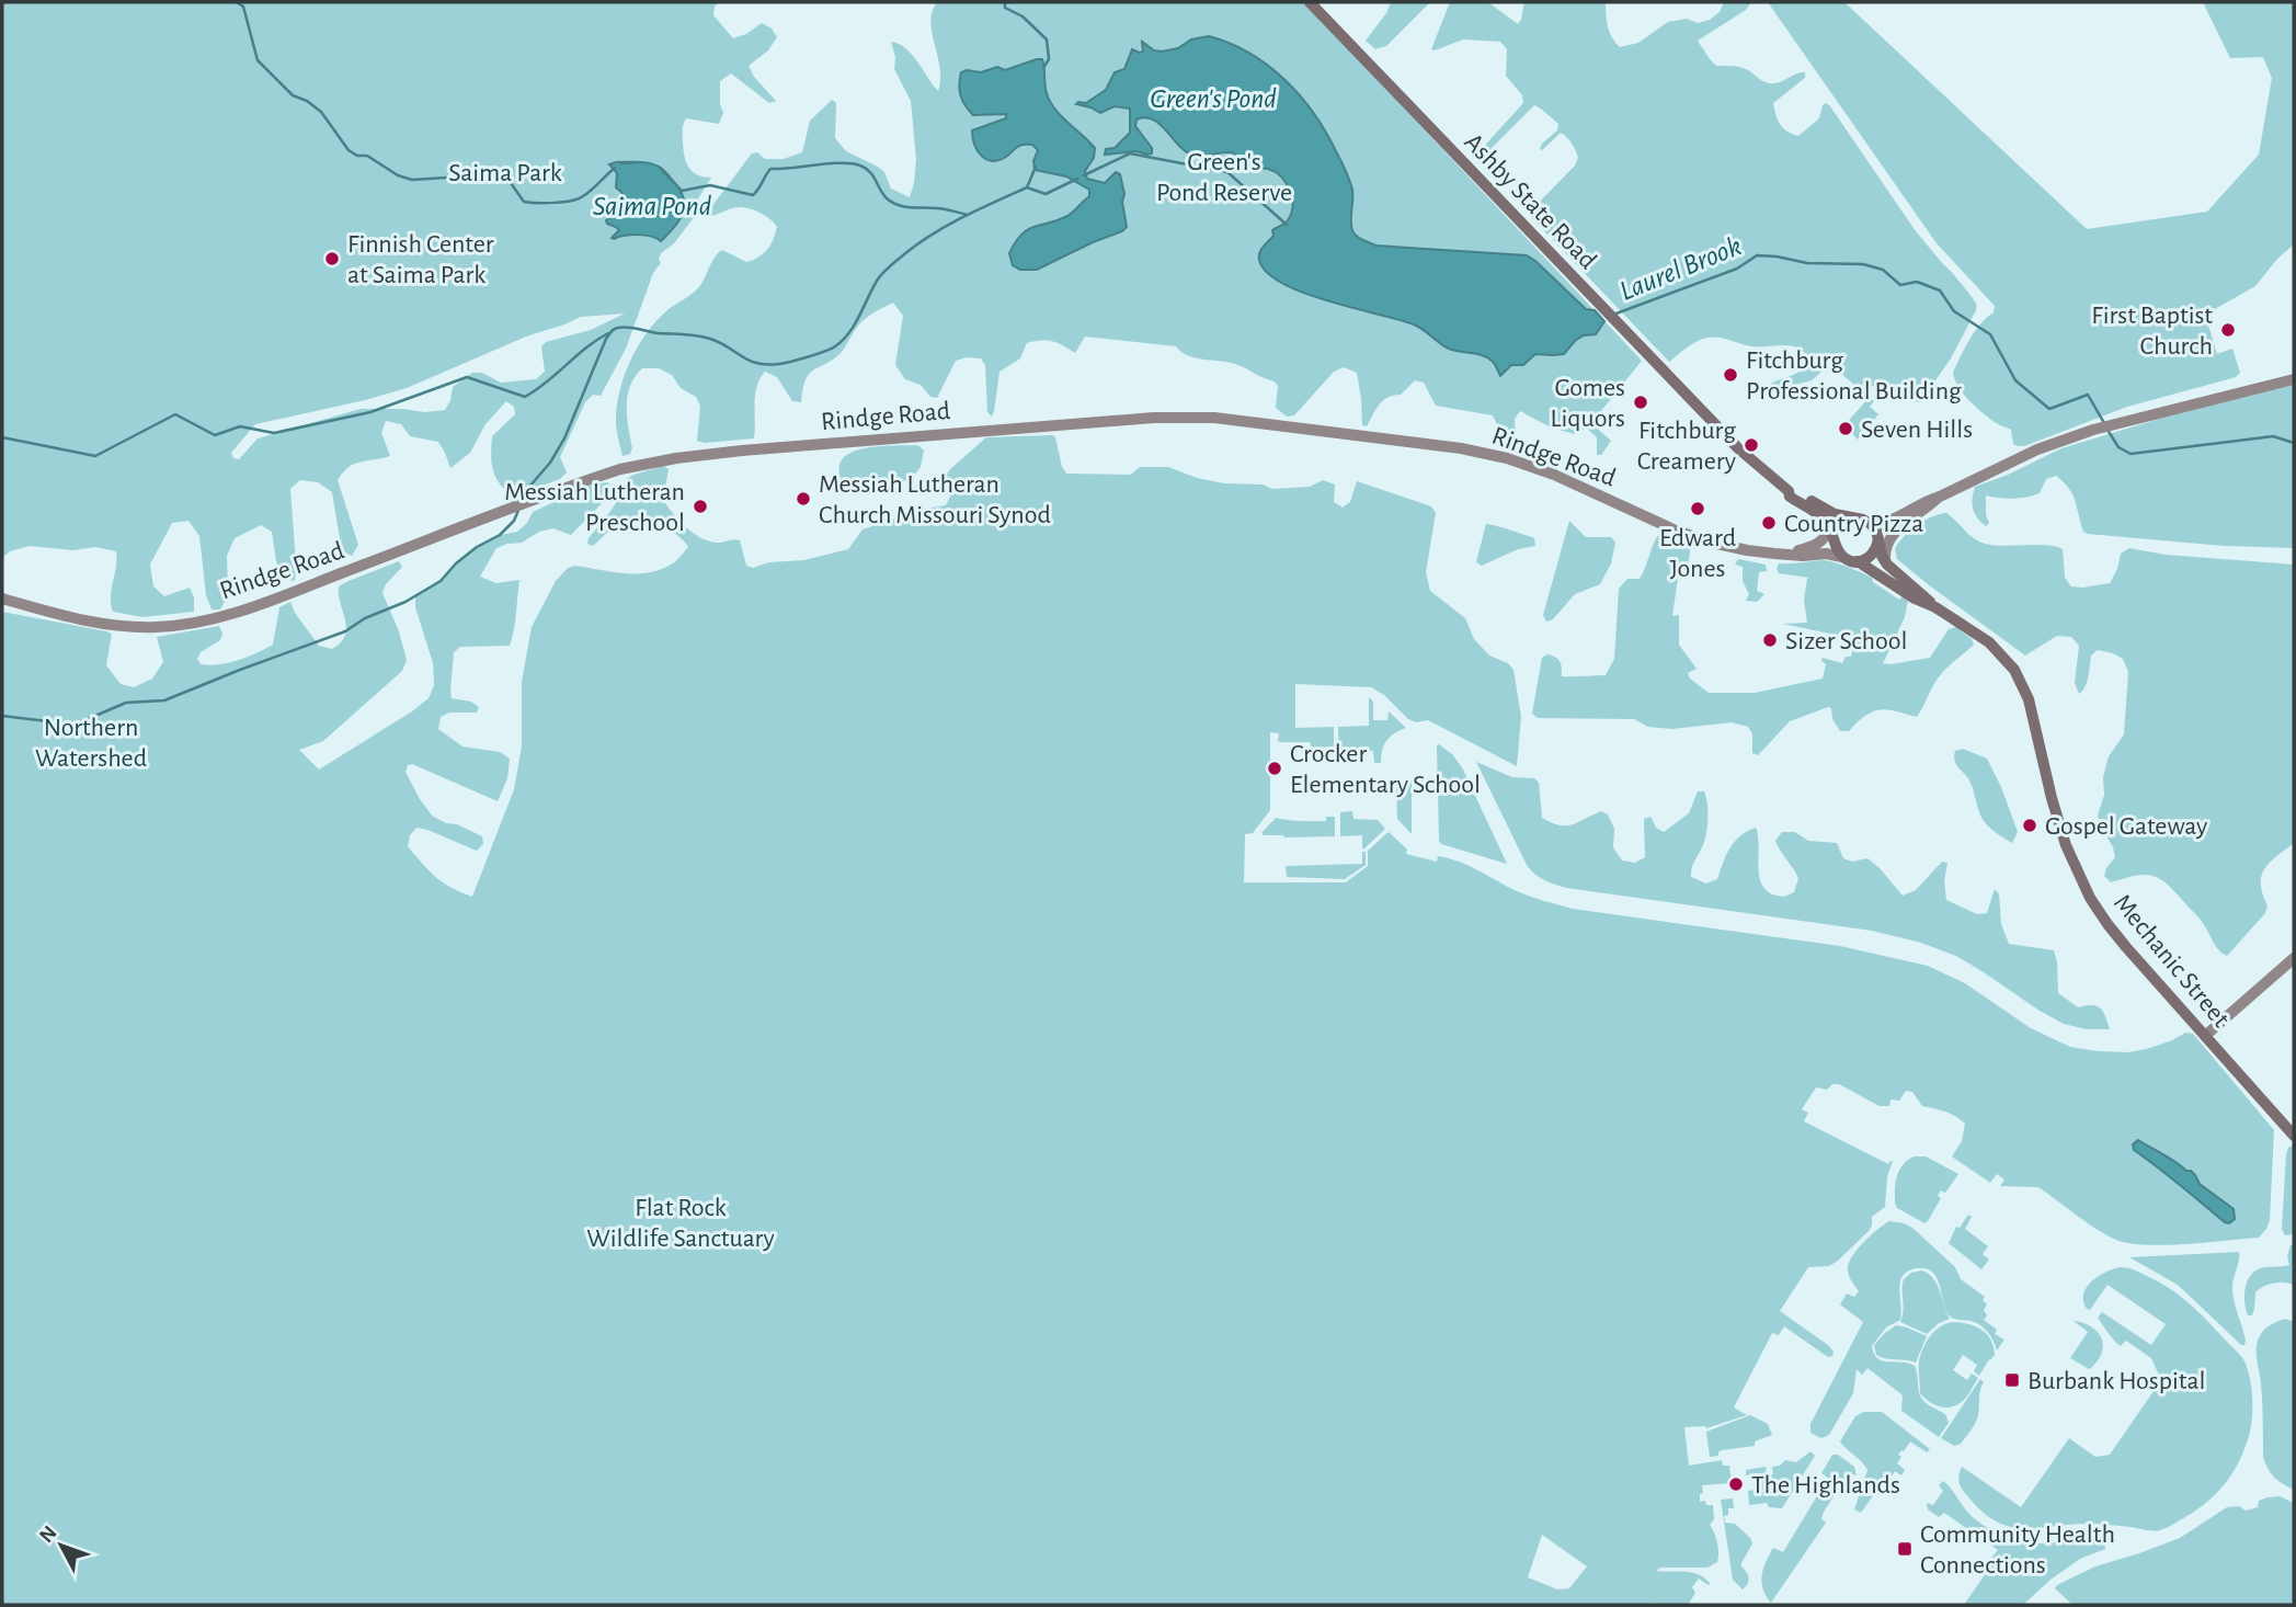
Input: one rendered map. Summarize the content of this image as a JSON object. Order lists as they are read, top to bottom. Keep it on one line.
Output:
{"streets":{"main road":["Ashby State Road","Mechanic Street"],"street":["Rindge Road"]},"crossings":[["Ashby State Road","Rindge Road"],["Ashby State Road","Mechanic Street"],["Rindge Road","Mechanic Street"]],"water":["Green's Pond","Saima Pond","Laurel Brook"],"parks":["Green's Pond Reserve","Saima Park","Northern Watershed","Flat Rock Wildlife Sanctuary"],"places":{"other":["Finnish Center at Saima Park","First Baptist Church","Fitchburg Professional Building","Gomes Liquors","Seven Hills","Fitchburg Creamery","Messiah Lutheran Church Missouri Synod","Messiah Lutheran Preschool","Edward Jones","Country Pizza","Sizer School","Crocker Elementary School","Gospel Gateway","The Highlands"],"transit":["Burbank Hospital","Community Health Connections"]},"north":"top left"}
